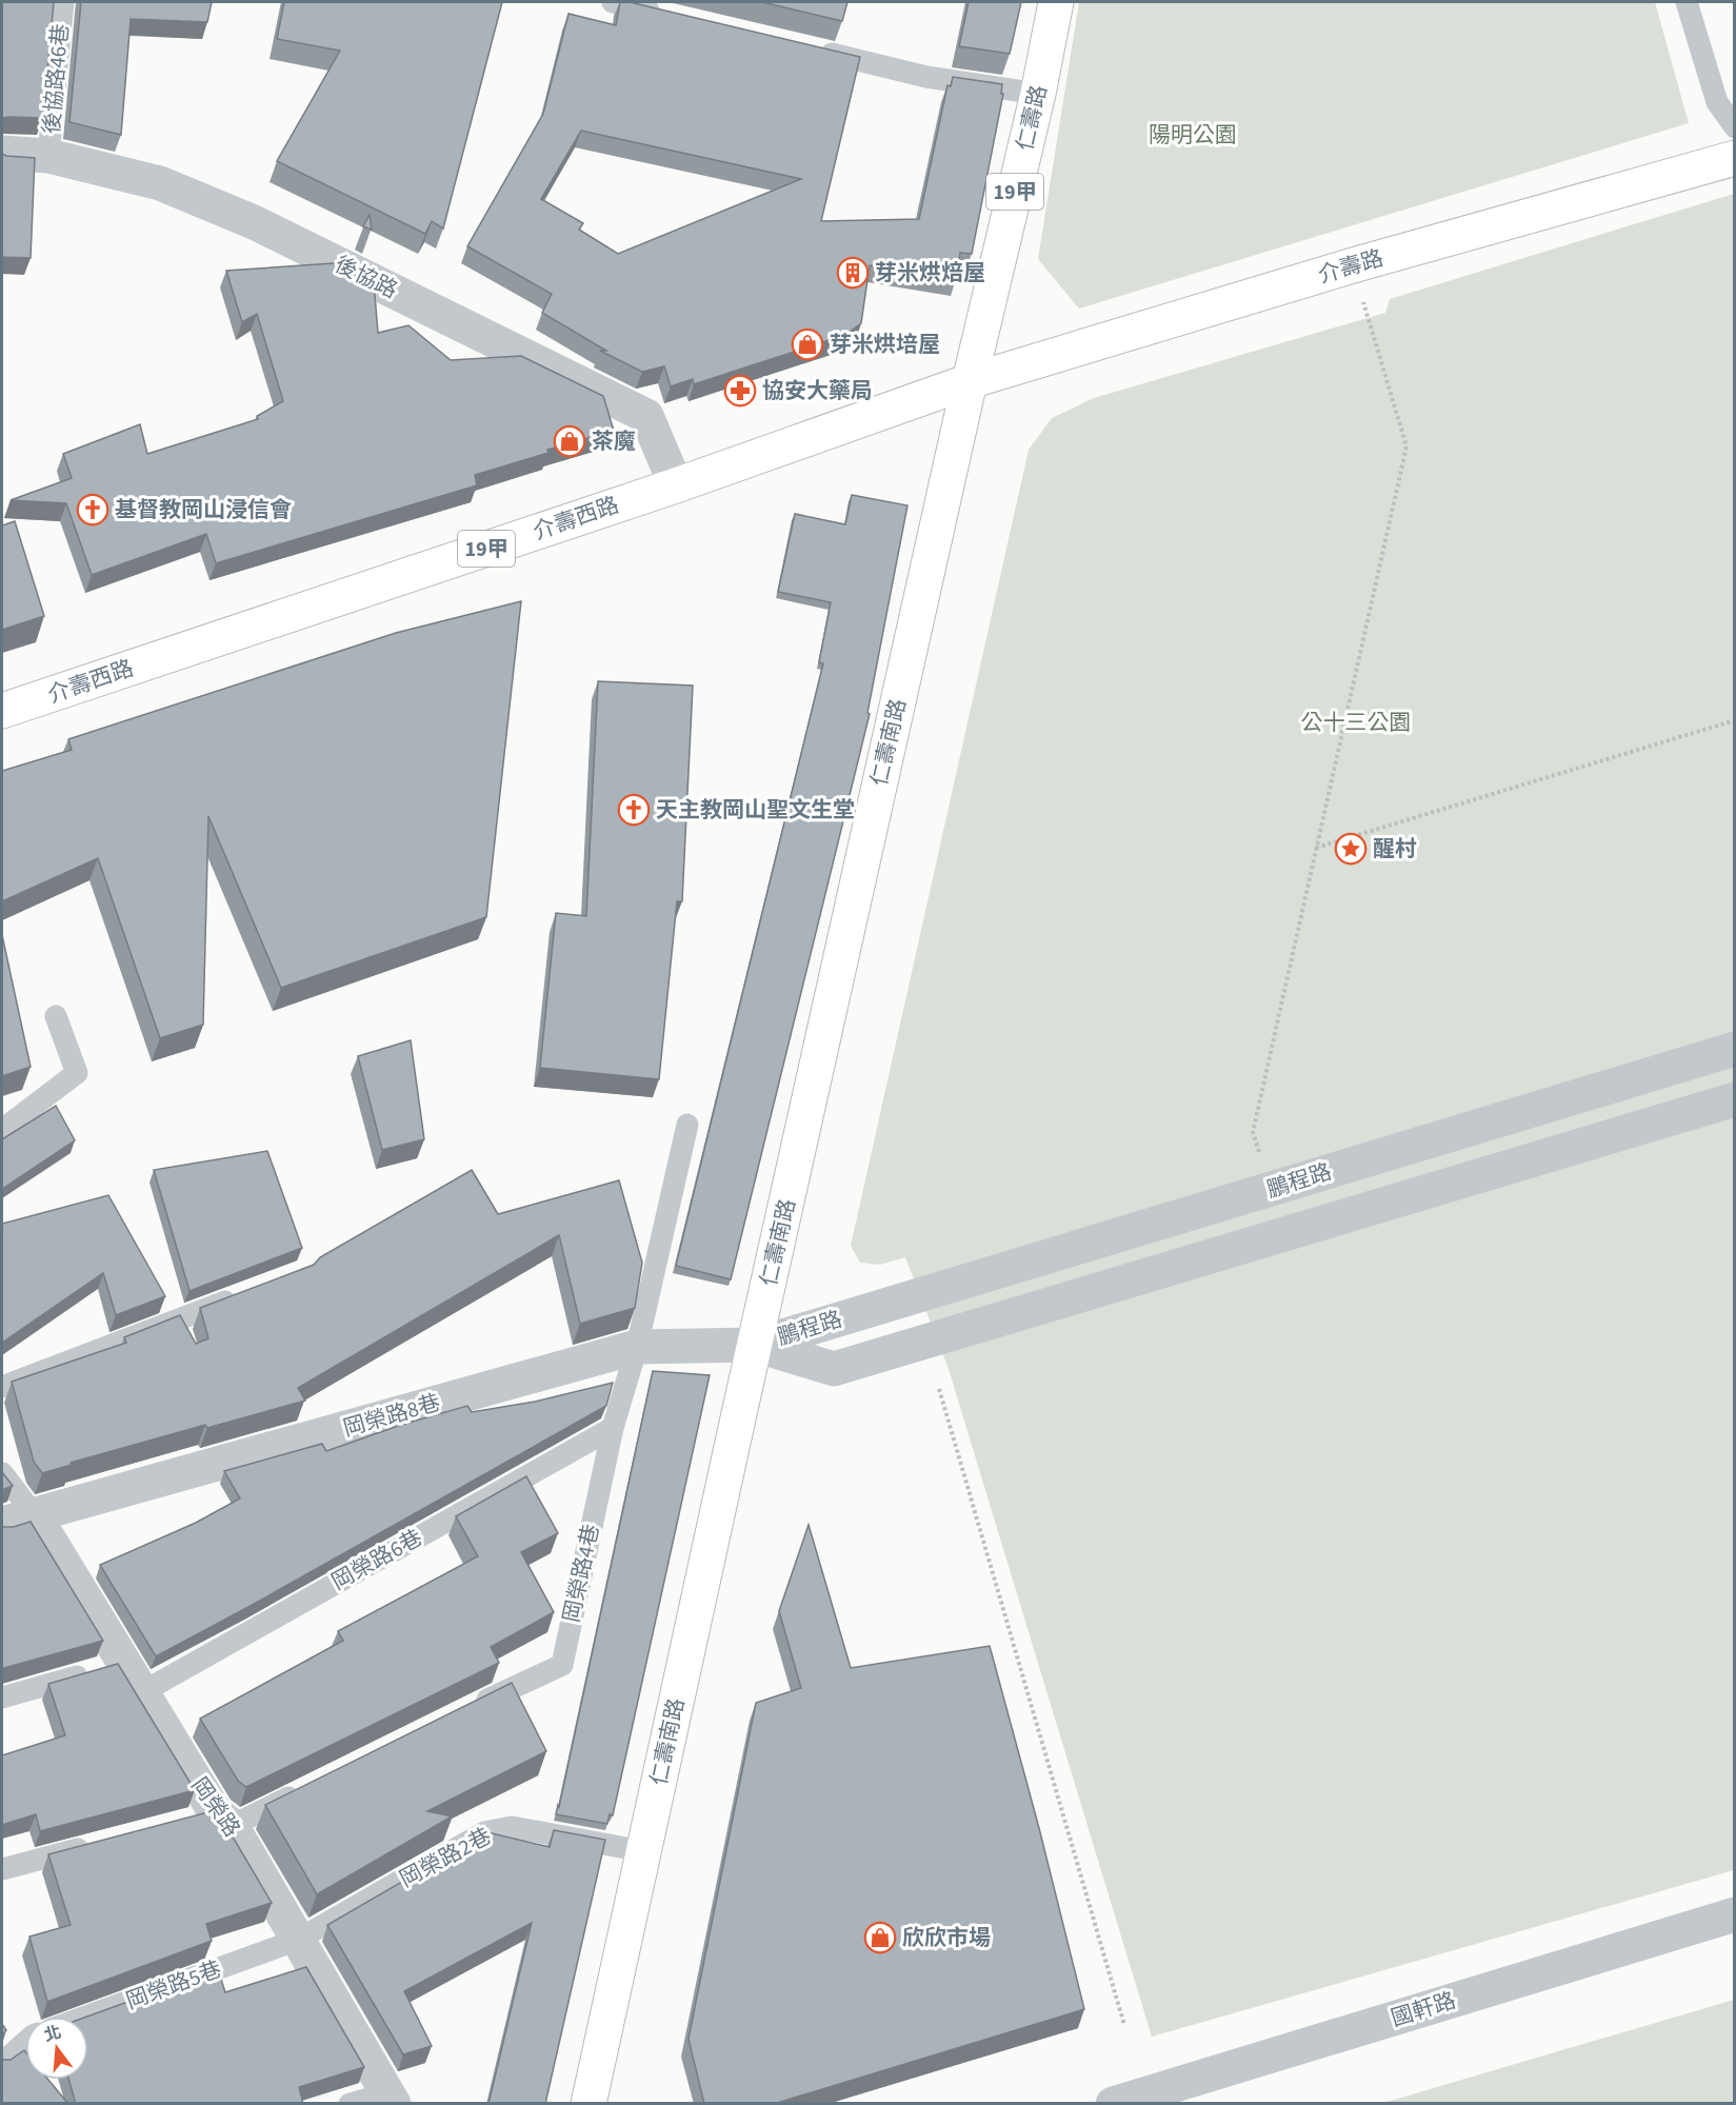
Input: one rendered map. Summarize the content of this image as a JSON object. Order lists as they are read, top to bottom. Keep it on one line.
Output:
{"streets":{"main road":["仁壽路","19甲","介壽路","介壽西路","仁壽南路"],"street":["後協路","鵬程路","岡榮路8巷","岡榮路","國軒路"],"lane":["後協路46巷","岡榮路6巷","岡榮路4巷","岡榮路2巷","岡榮路5巷"]},"crossings":[["後協路46巷","後協路"],["仁壽路","介壽路"],["仁壽路","介壽西路"],["仁壽路","仁壽南路"],["介壽路","介壽西路"],["介壽路","仁壽南路"],["後協路","介壽西路"],["介壽西路","仁壽南路"],["仁壽南路","鵬程路"],["仁壽南路","岡榮路8巷"],["仁壽南路","岡榮路2巷"],["鵬程路","岡榮路8巷"],["岡榮路8巷","岡榮路4巷"],["岡榮路8巷","岡榮路"],["岡榮路6巷","岡榮路4巷"],["岡榮路6巷","岡榮路"],["岡榮路","岡榮路2巷"],["岡榮路","岡榮路5巷"],["岡榮路2巷","岡榮路5巷"]],"parks":["陽明公園","公十三公園"],"places":{"building":["芽米烘焙屋"],"shop":["芽米烘培屋","茶魔","欣欣市場"],"pharmacy":["協安大藥局"],"church":["基督教岡山浸信會","天主教岡山聖文生堂"],"place":["醒村"]},"north":"top"}
